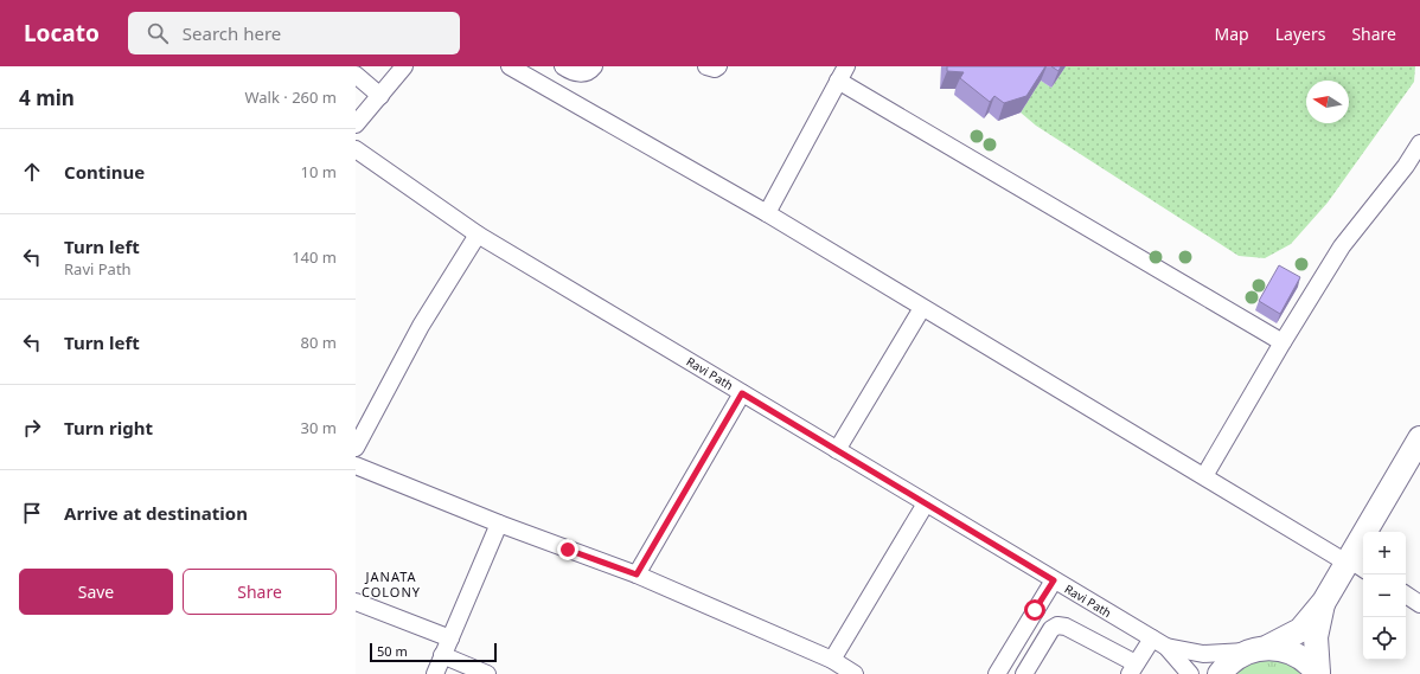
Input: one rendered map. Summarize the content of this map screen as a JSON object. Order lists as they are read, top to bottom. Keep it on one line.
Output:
{"streets":{"street":["Ravi Path"]},"districts":["JANATA COLONY"],"scale_bar":"50 m","north":"left","page":{"header":"Locato","search":"Search here","nav":["Map","Layers","Share"],"heading":["4 min","Walk · 260 m"],"list":[["Continue","10 m"],["Turn left","Ravi Path","140 m"],["Turn left","80 m"],["Turn right","30 m"],"Arrive at destination"],"map_buttons":["+","−"],"buttons":["Save","Share"],"scale":"50 m"}}
